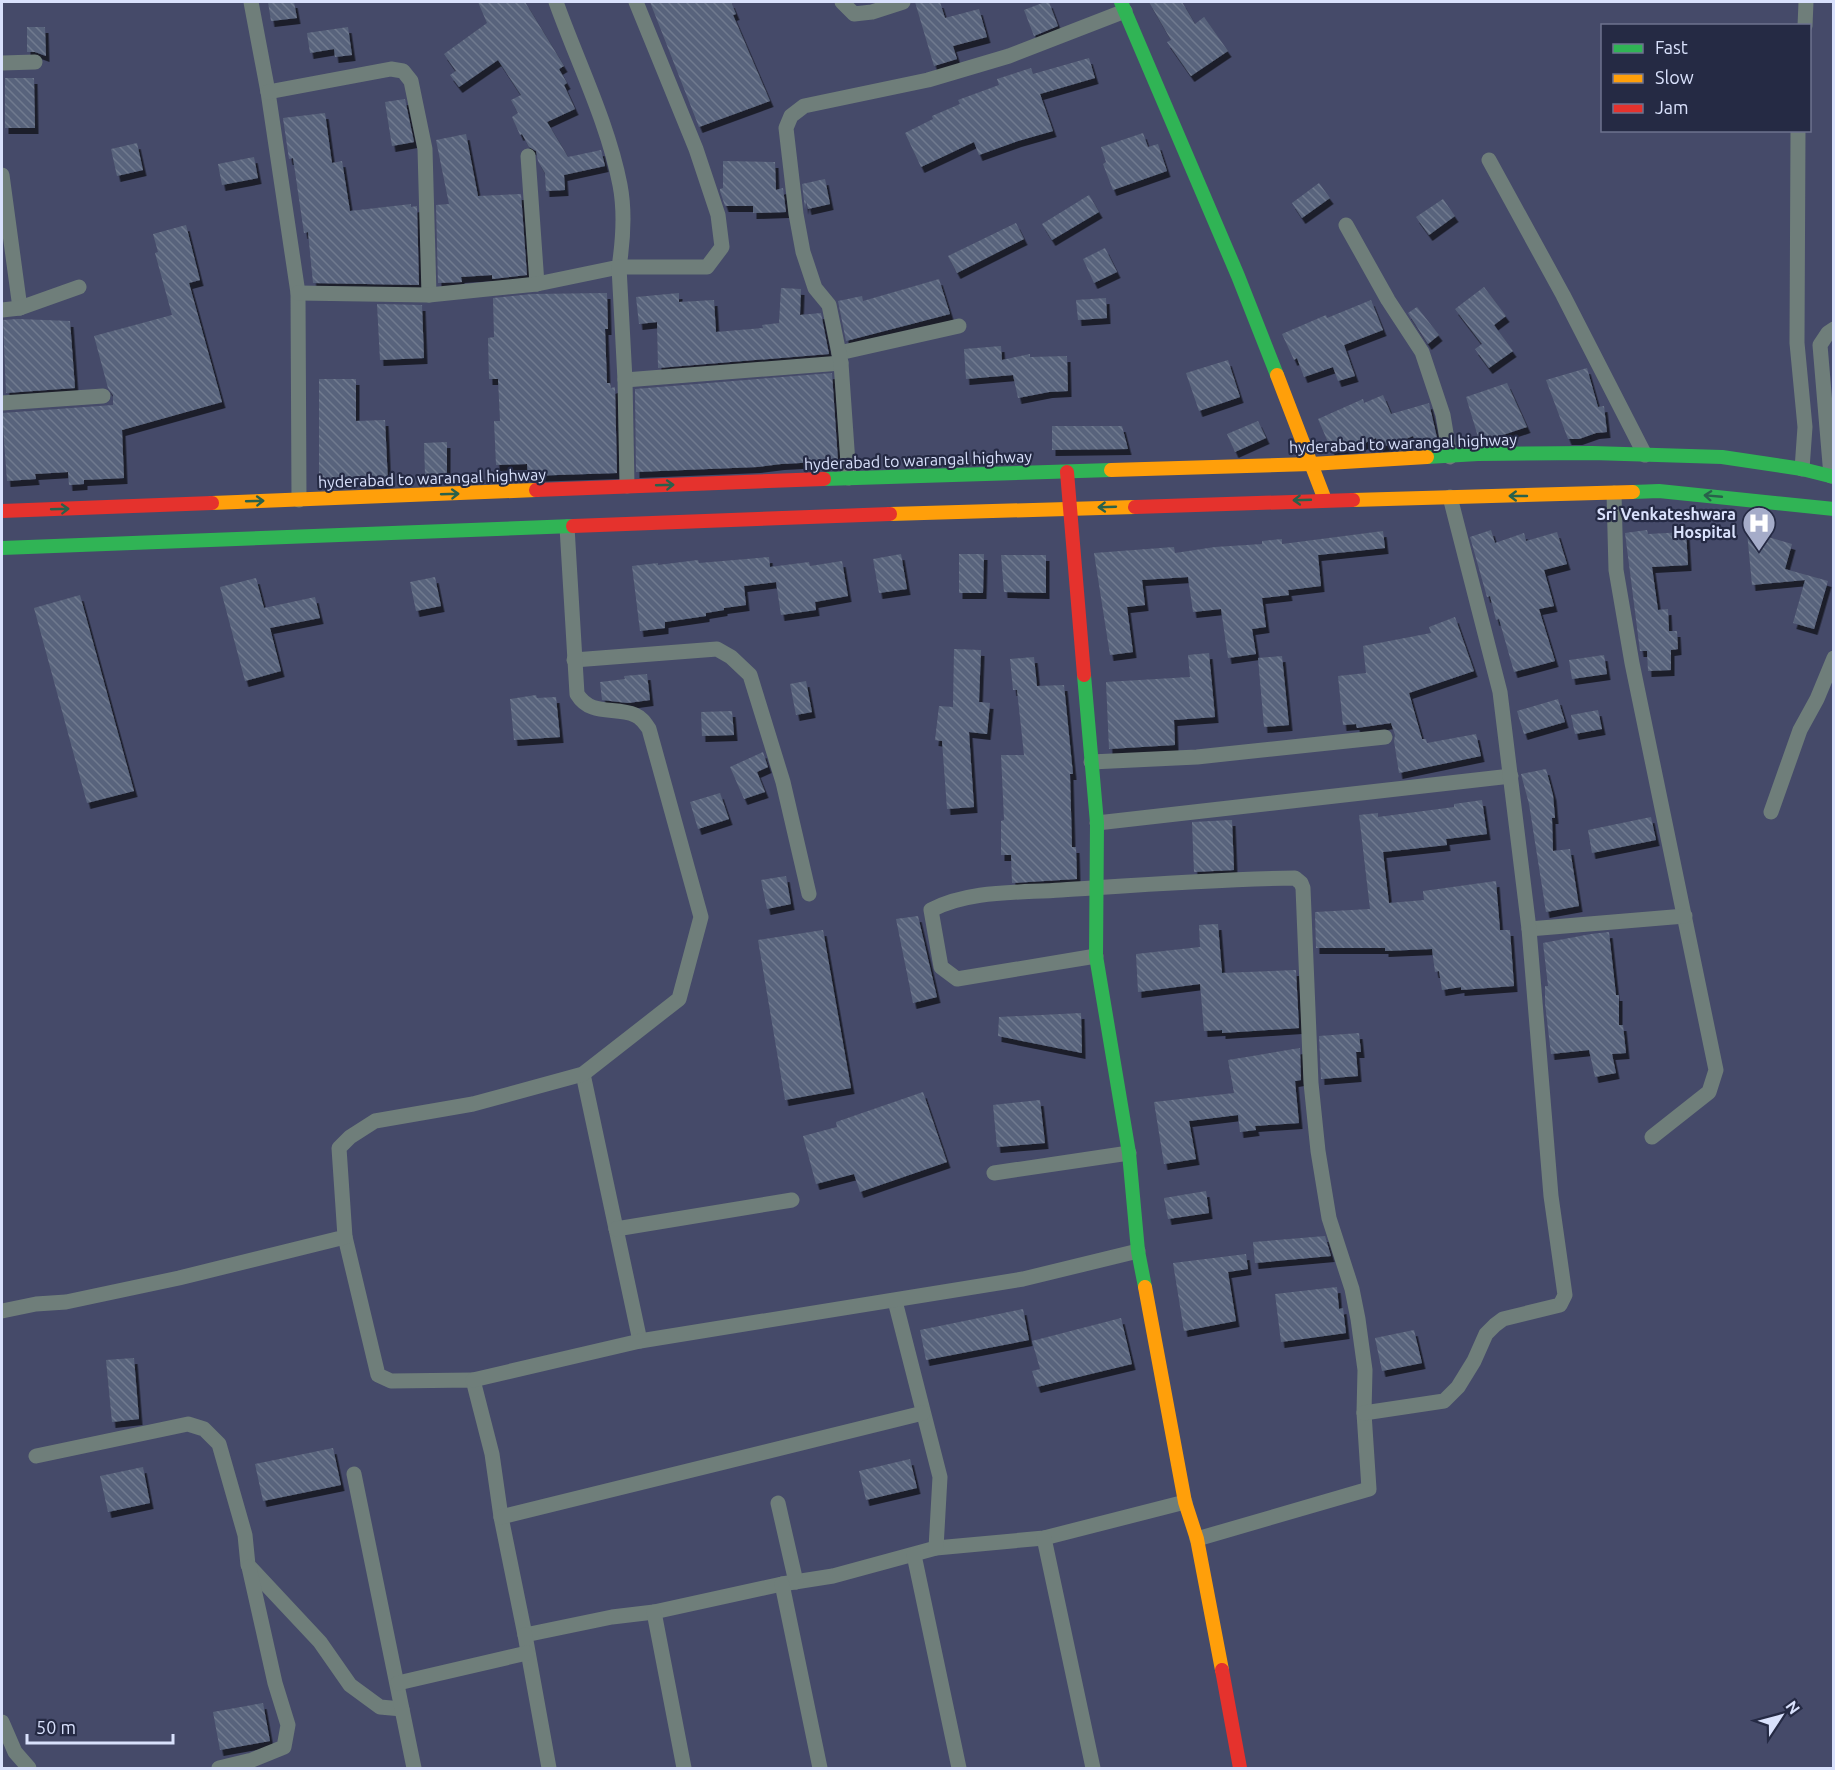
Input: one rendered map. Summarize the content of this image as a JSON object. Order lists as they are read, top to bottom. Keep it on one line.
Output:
{"streets":{"main road":["hyderabad to warangal highway"]},"places":{"hospital":["Sri Venkateshwara Hospital"]},"legend":["Fast","Slow","Jam"],"scale_bar":"50 m","north":"top right"}
